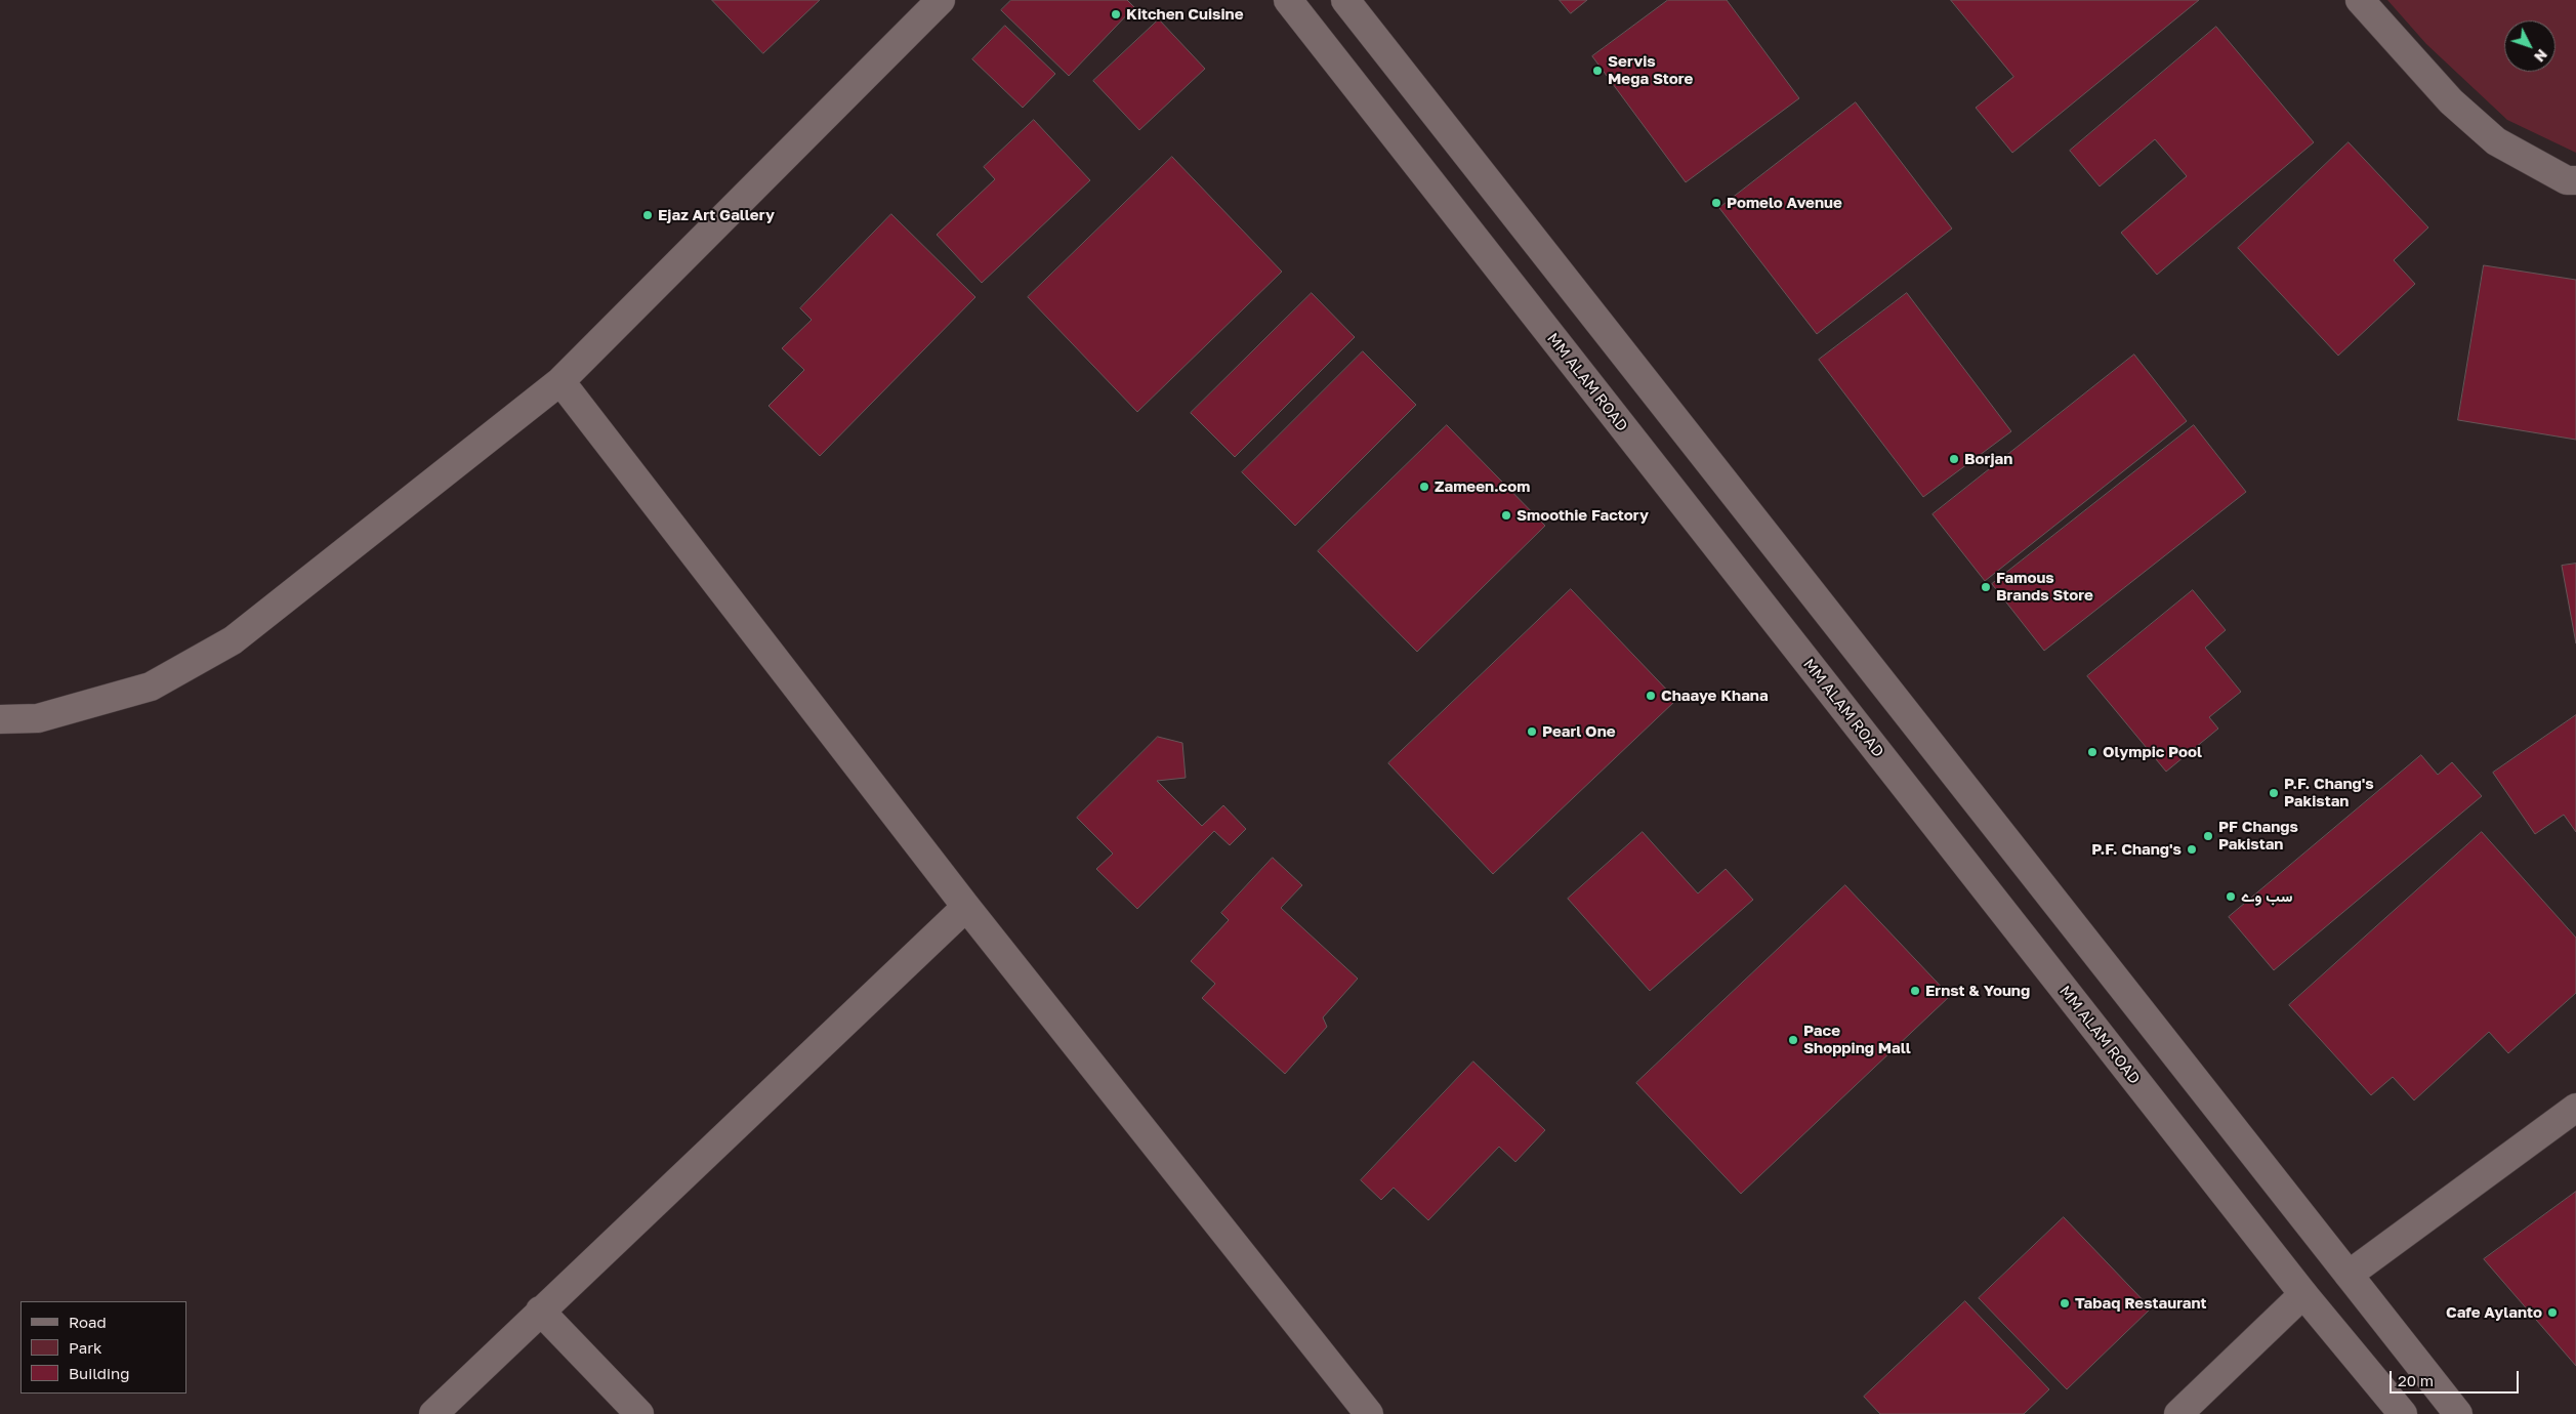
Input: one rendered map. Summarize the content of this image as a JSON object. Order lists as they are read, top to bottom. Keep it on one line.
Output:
{"streets":{"street":["MM ALAM ROAD"]},"places":["Kitchen Cuisine","Servis Mega Store","Pomelo Avenue","Ejaz Art Gallery","Borjan","Zameen.com","Smoothie Factory","Famous Brands Store","Chaaye Khana","Pearl One","Olympic Pool","P.F. Chang's Pakistan","PF Changs Pakistan","P.F. Chang's","سب وے","Ernst & Young","Pace Shopping Mall","Tabaq Restaurant","Cafe Aylanto"],"legend":["Road","Park","Building"],"scale_bar":"20 m","north":"bottom right"}
